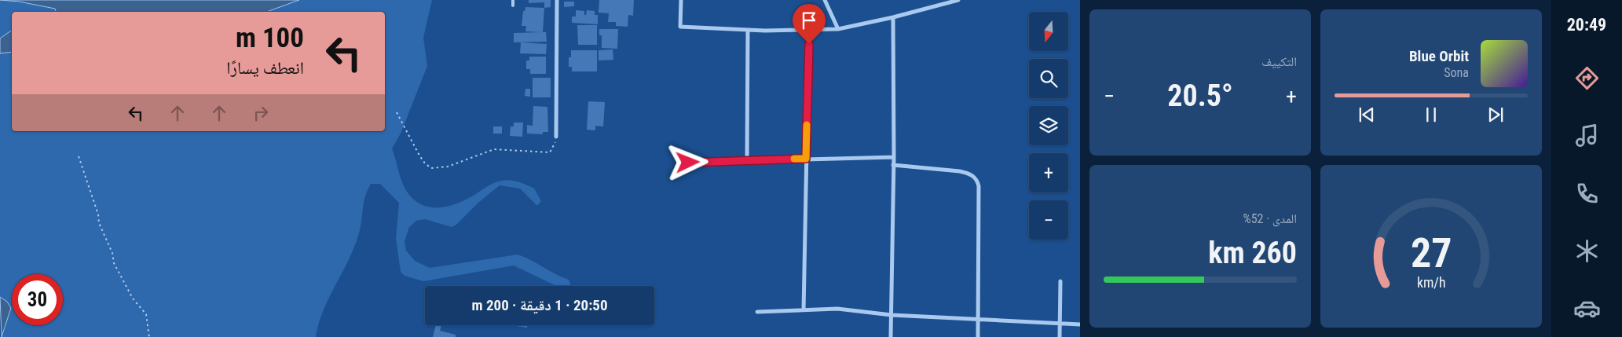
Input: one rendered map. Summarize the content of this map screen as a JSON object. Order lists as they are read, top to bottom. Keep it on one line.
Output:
{"north":"bottom","page":{"tabs":"20:49","tile":["التكييف",["المدى · 52%","260 km"]],"map_buttons":["+","−"],"turn":["100 m","انعطف يسارًا"],"song":["Blue Orbit","Sona"],"heat":["−","20.5°","+"],"limit":"30","trip":"20:50 · 1 دقيقة · 200 m","gauge":["27","km/h"]}}
